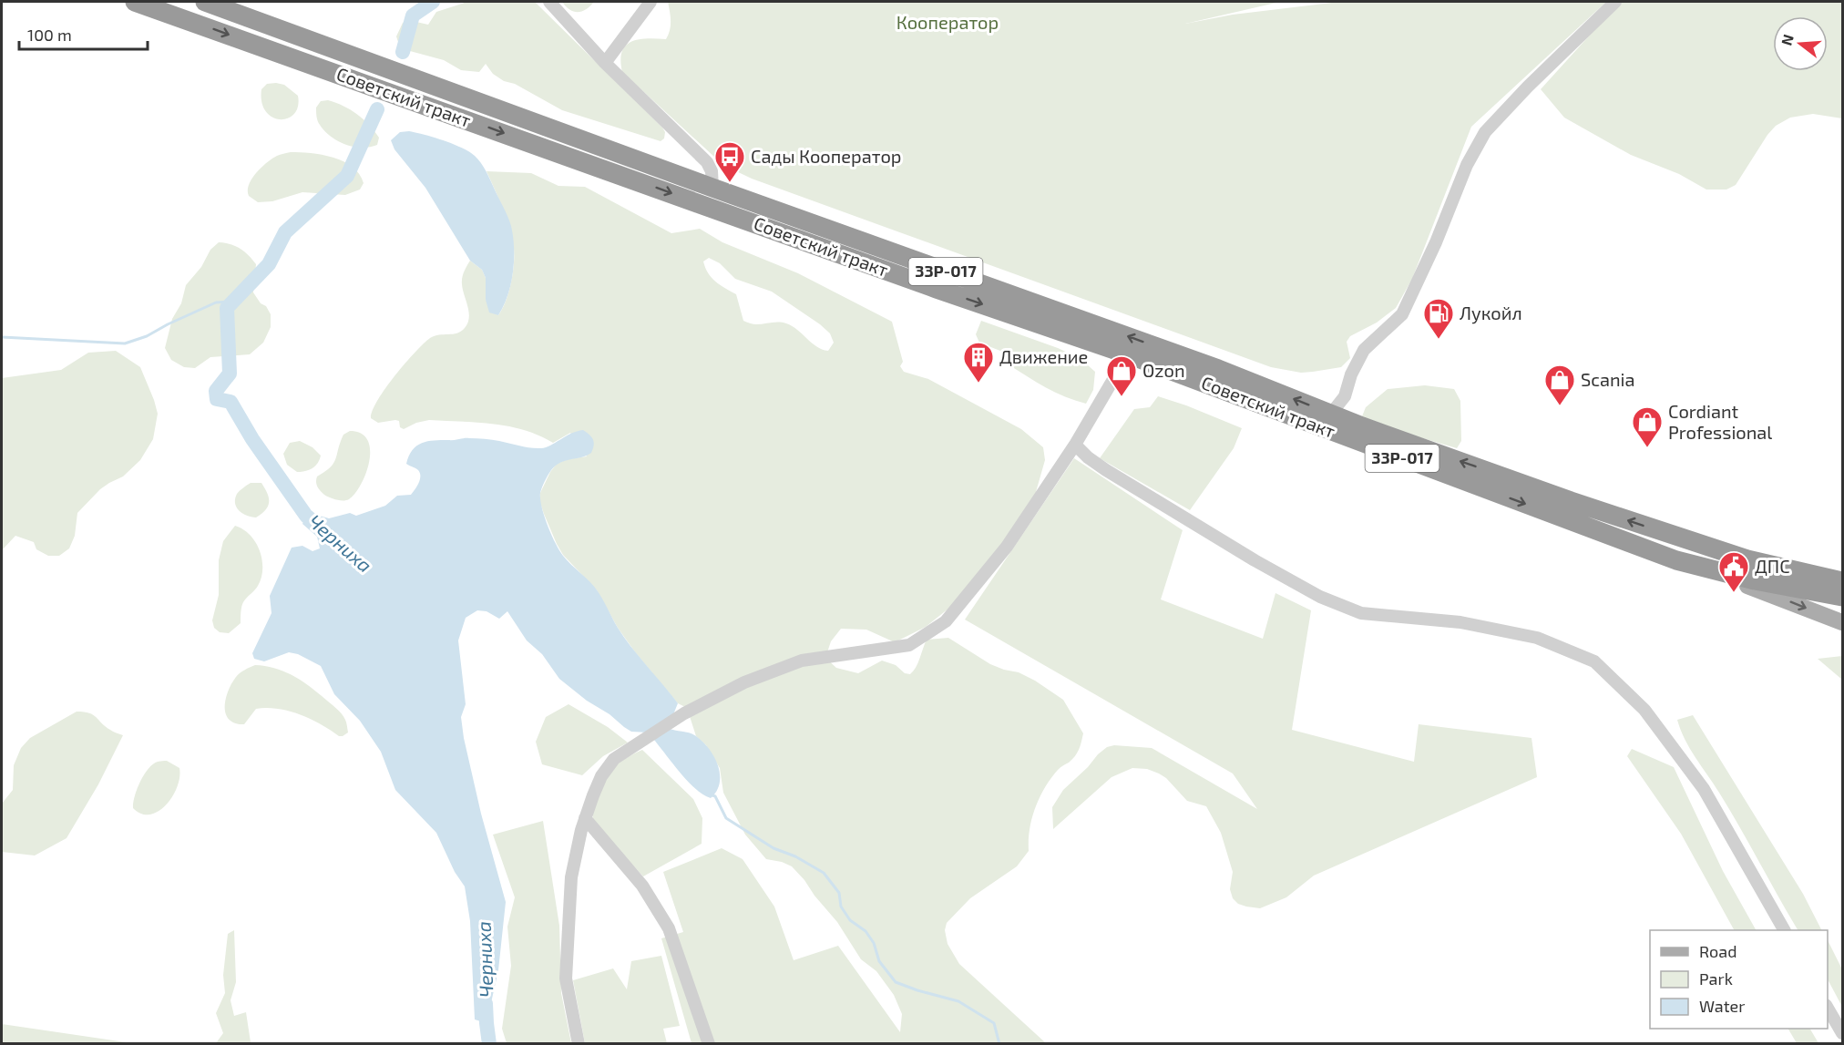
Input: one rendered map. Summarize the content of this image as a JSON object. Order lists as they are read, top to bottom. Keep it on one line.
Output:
{"streets":{"highway":["Советский тракт","33Р-017"]},"crossings":[["Советский тракт","33Р-017"]],"water":["Черниха"],"parks":["Кооператор"],"places":{"bus stop":["Сады Кооператор"],"fuel station":["Лукойл"],"building":["Движение"],"shop":["Ozon","Scania","Cordiant Professional"],"public building":["ДПС"]},"legend":["Road","Park","Water"],"scale_bar":"100 m","north":"left"}
